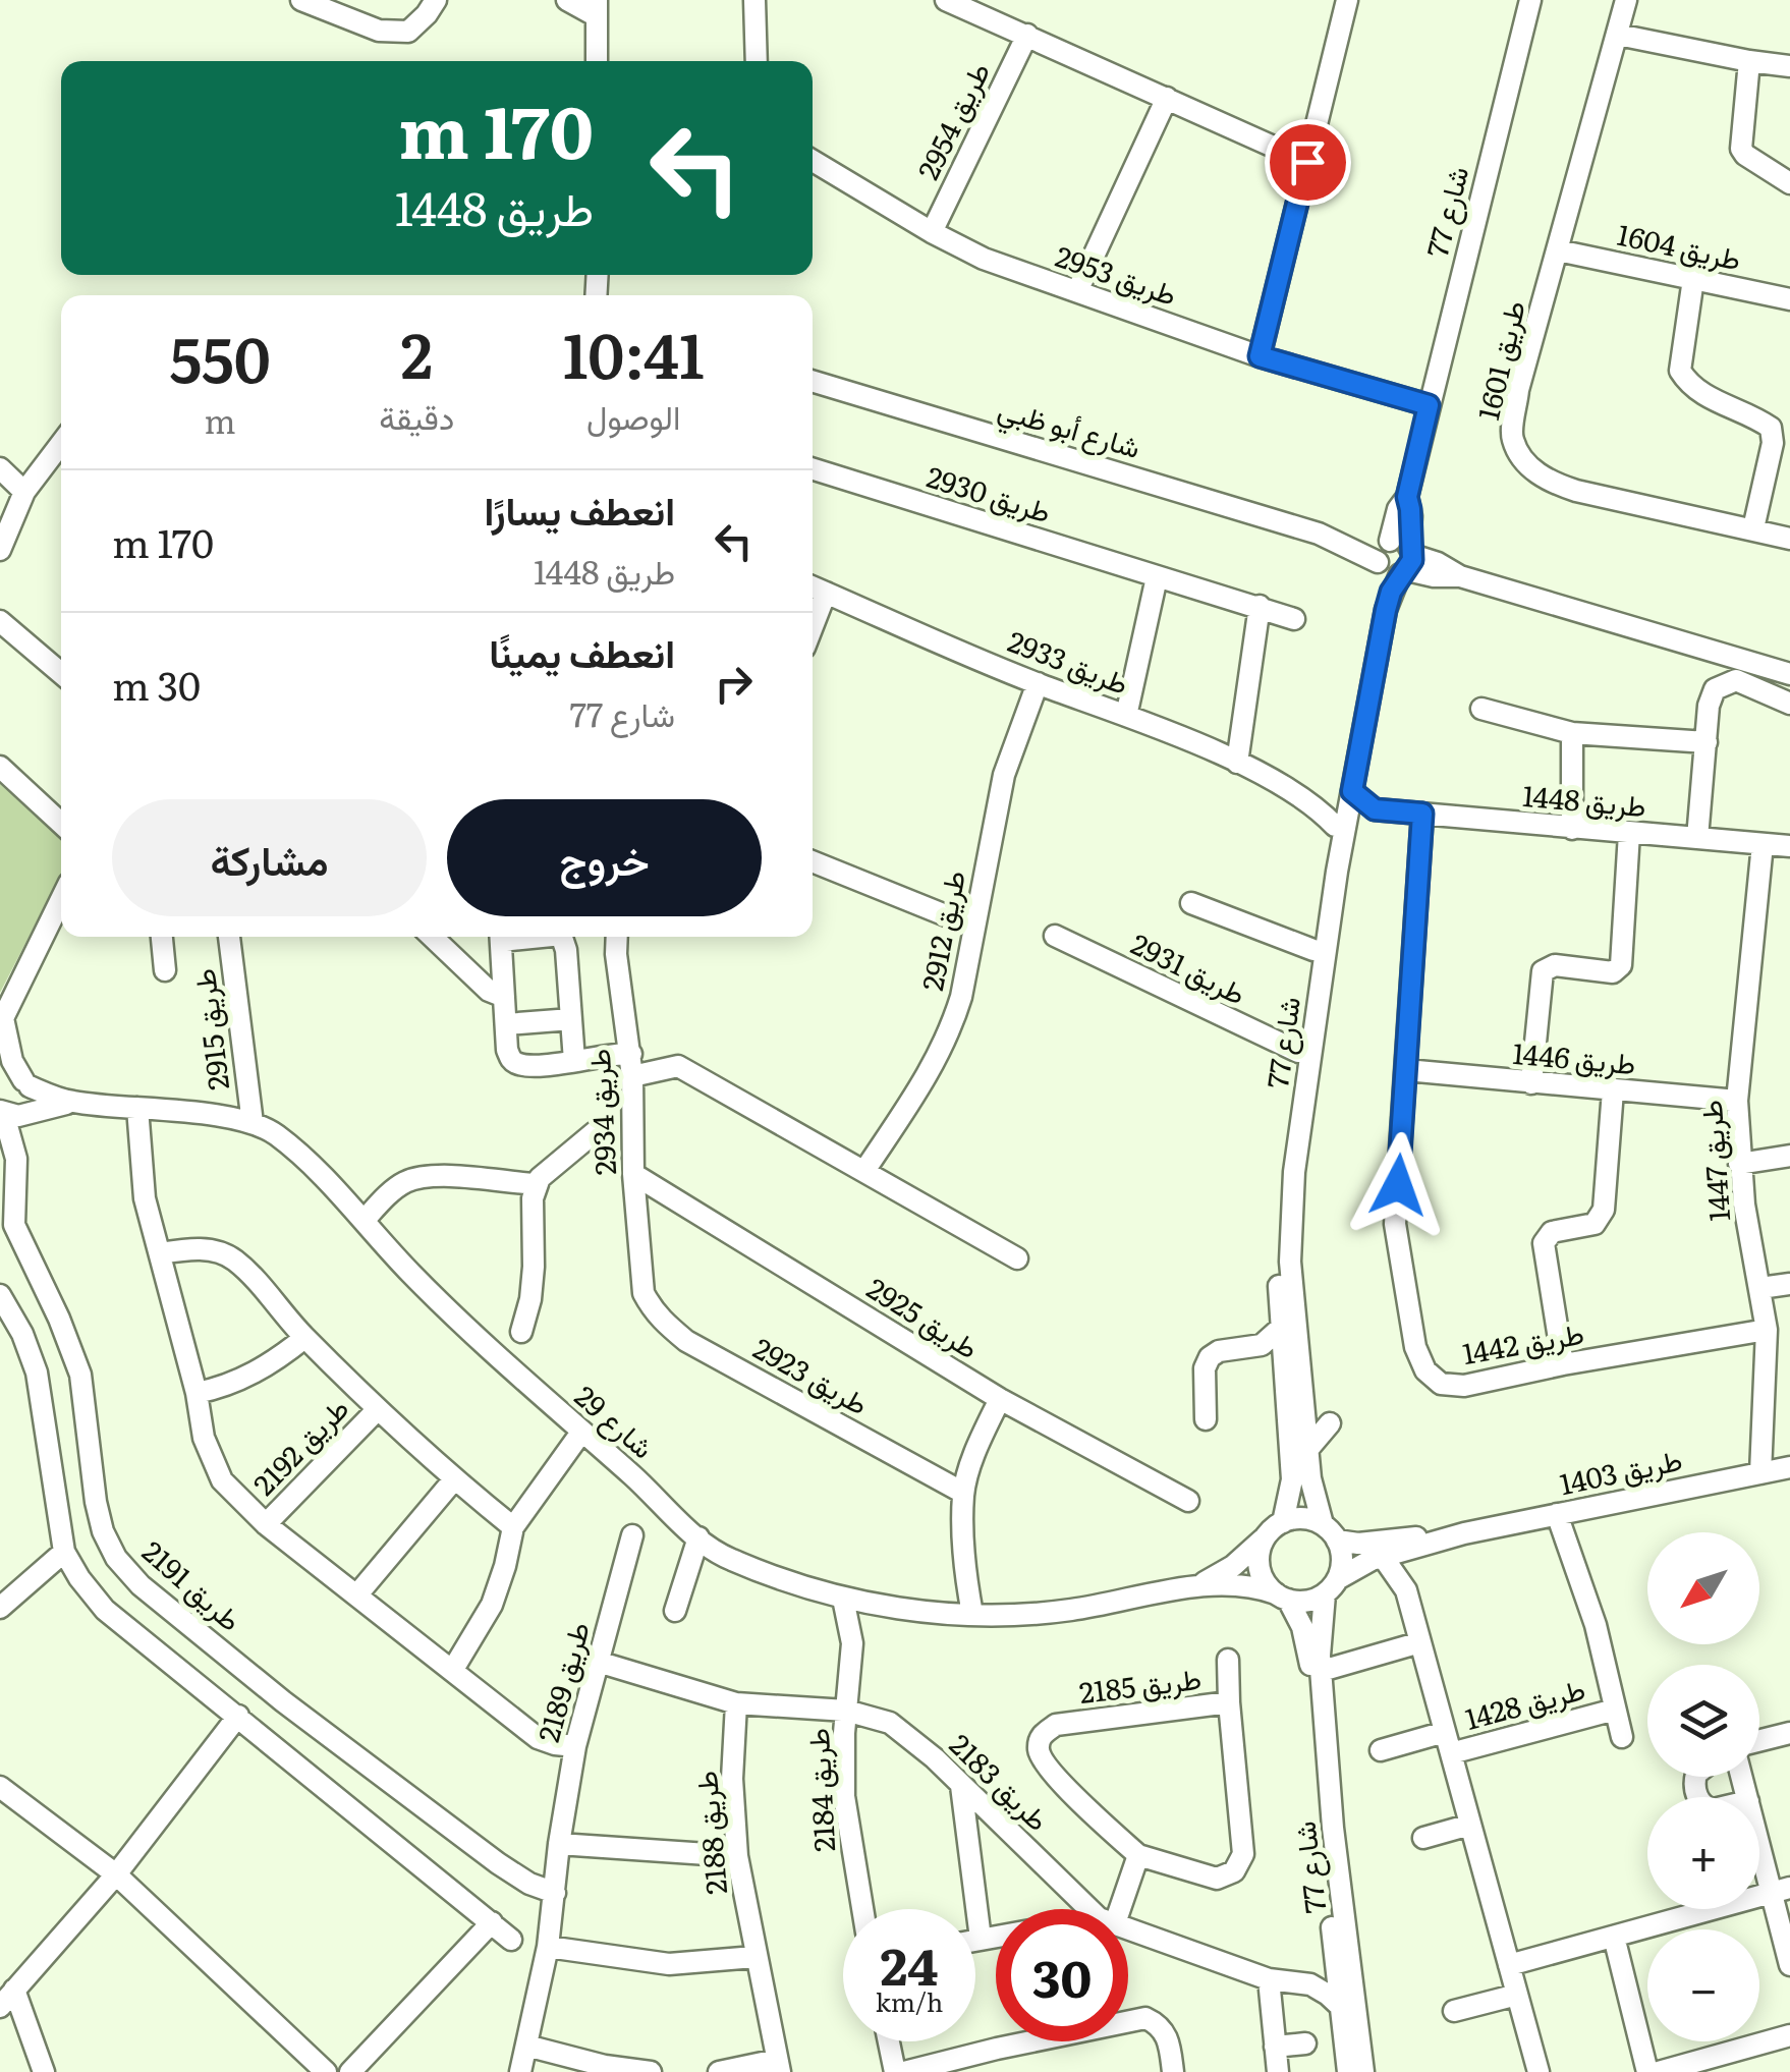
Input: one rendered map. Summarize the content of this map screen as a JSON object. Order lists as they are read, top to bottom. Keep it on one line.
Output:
{"streets":{"street":["طريق 2954","شارع 77","طريق 1604","طريق 2953","طريق 1601","شارع أبو ظبي","طريق 2930","طريق 2933","طريق 1448","طريق 2912","طريق 2931","طريق 2915","طريق 1446","طريق 2934","طريق 1447","طريق 2925","طريق 1442","طريق 2923","شارع 29","طريق 2192","طريق 1403","طريق 2191","طريق 2189","طريق 2185","طريق 1428","طريق 2183","طريق 2184","طريق 2188"]},"crossings":[["طريق 2954","طريق 2953"],["شارع 77","طريق 2953"],["شارع 77","شارع أبو ظبي"],["شارع 77","طريق 2933"],["شارع 77","طريق 1448"],["شارع 77","طريق 2931"],["شارع 77","شارع 29"],["شارع 77","طريق 1403"],["شارع 77","طريق 2183"],["طريق 1604","طريق 1601"],["طريق 2933","طريق 1448"],["طريق 2933","طريق 2912"],["طريق 1448","طريق 1447"],["طريق 1448","طريق 1442"],["طريق 2915","شارع 29"],["طريق 1446","طريق 1447"],["طريق 1446","طريق 1442"],["طريق 2934","طريق 2925"],["طريق 2934","طريق 2923"],["طريق 1447","طريق 1442"],["طريق 1447","طريق 1403"],["شارع 29","طريق 2192"],["شارع 29","طريق 1403"],["شارع 29","طريق 2191"],["شارع 29","طريق 2184"],["طريق 2192","طريق 2189"],["طريق 2191","طريق 2189"],["طريق 2183","طريق 2184"]],"north":"bottom left","page":{"turn":["170 m","طريق 1448"],"eta":["10:41","الوصول","2","دقيقة","550","m"],"list":[{"name":"انعطف يسارًا","note":"طريق 1448","value":"170 m"},{"name":"انعطف يمينًا","note":"شارع 77","value":"30 m"}],"buttons":["خروج","مشاركة"],"map_buttons":["+","−"],"speed":"24 km/h","limit":"30"}}
